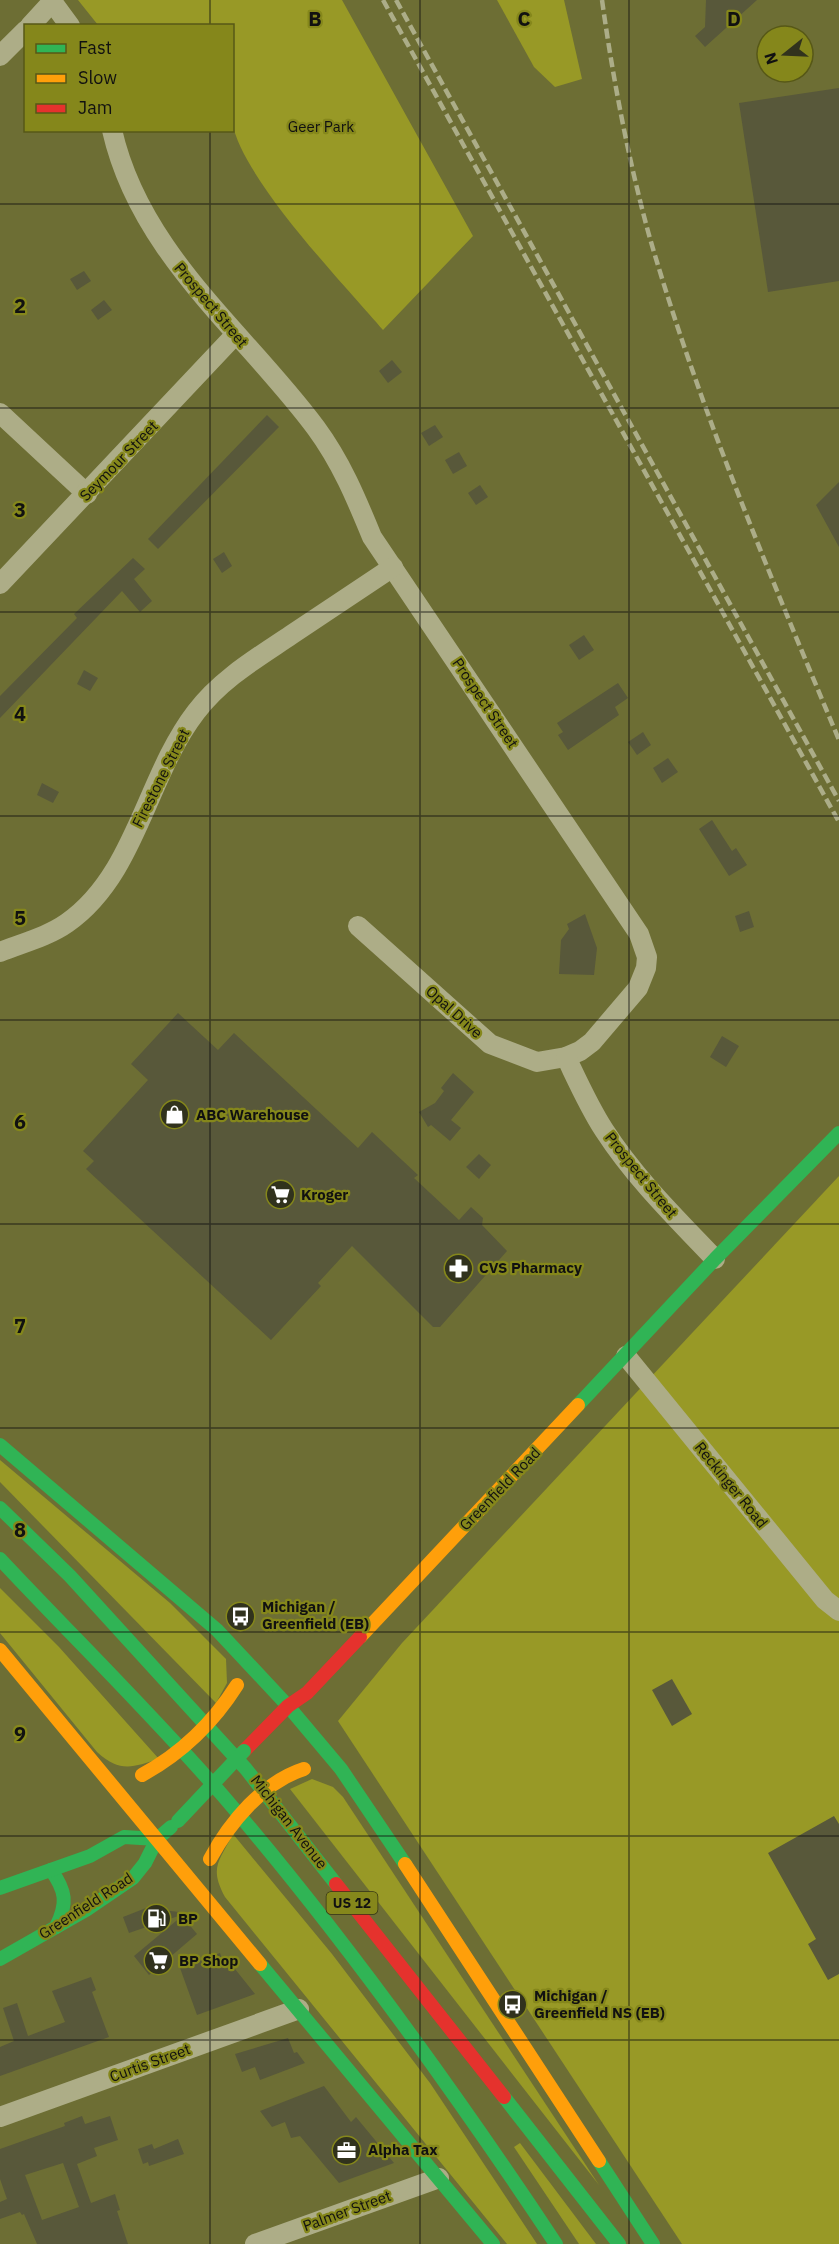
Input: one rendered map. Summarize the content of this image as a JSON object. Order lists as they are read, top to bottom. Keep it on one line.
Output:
{"streets":{"main road":["Greenfield Road","Michigan Avenue","US 12"],"street":["Prospect Street","Seymour Street","Firestone Street","Opal Drive","Reckinger Road","Curtis Street","Palmer Street"]},"crossings":[["Prospect Street","Seymour Street"],["Prospect Street","Firestone Street"],["Prospect Street","Opal Drive"],["Prospect Street","Greenfield Road"],["Reckinger Road","Greenfield Road"]],"parks":["Geer Park"],"places":{"shop":["ABC Warehouse"],"supermarket":["Kroger","BP Shop"],"pharmacy":["CVS Pharmacy"],"bus stop":["Michigan / Greenfield (EB)","Michigan / Greenfield NS (EB)"],"fuel station":["BP"],"office":["Alpha Tax"]},"legend":["Fast","Slow","Jam"],"north":"left","grid":{"columns":["B","C","D"],"rows":["2","3","4","5","6","7","8","9"]}}
